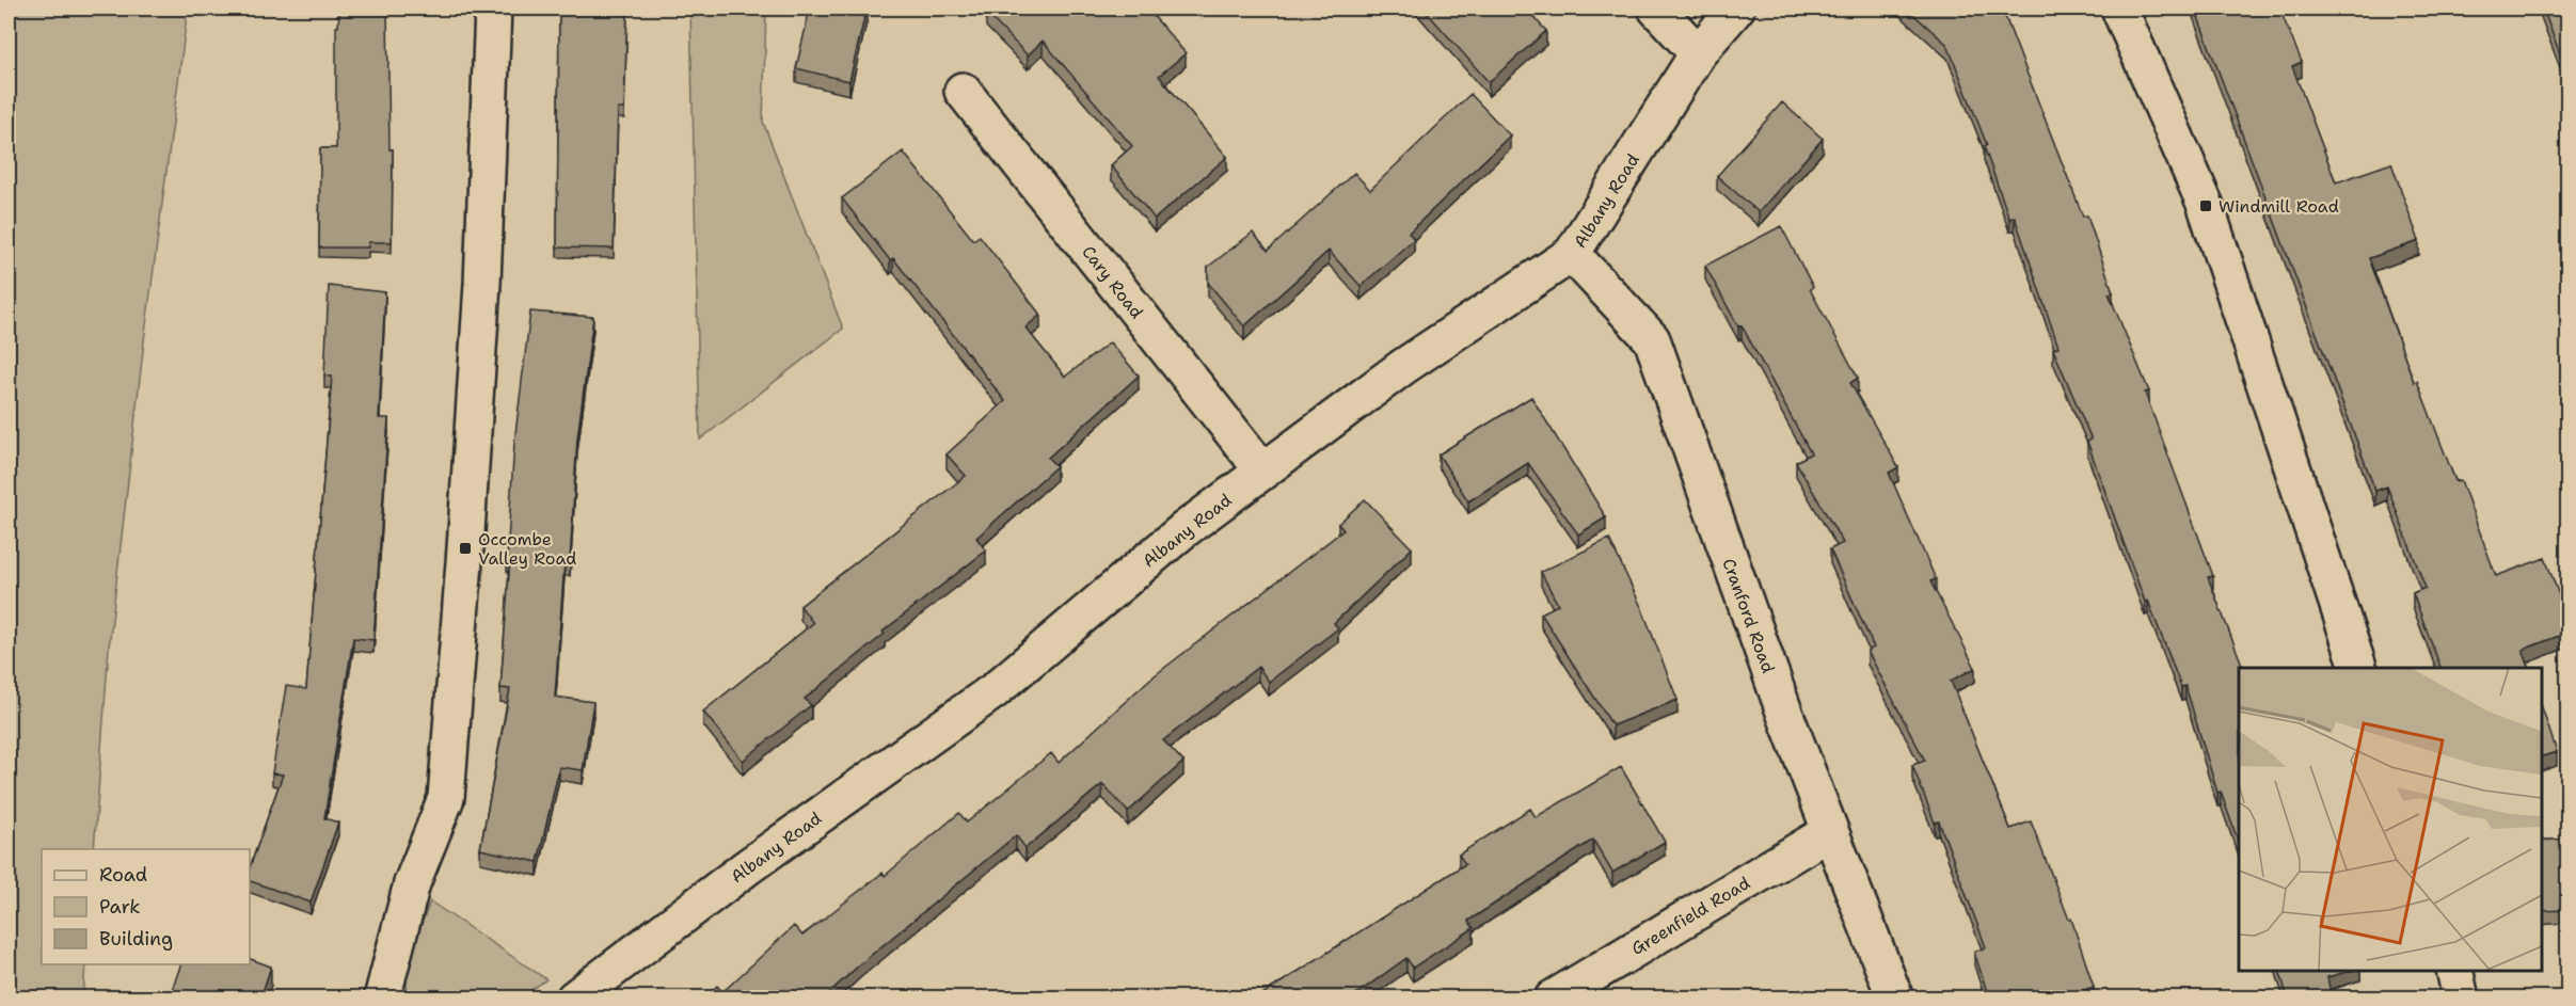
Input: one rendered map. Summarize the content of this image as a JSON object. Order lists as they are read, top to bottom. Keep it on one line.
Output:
{"streets":{"street":["Albany Road","Cary Road","Cranford Road","Greenfield Road"]},"crossings":[["Albany Road","Cary Road"],["Albany Road","Cranford Road"],["Cranford Road","Greenfield Road"]],"places":{"transit":["Windmill Road","Occombe Valley Road"]},"legend":["Road","Park","Building"]}
